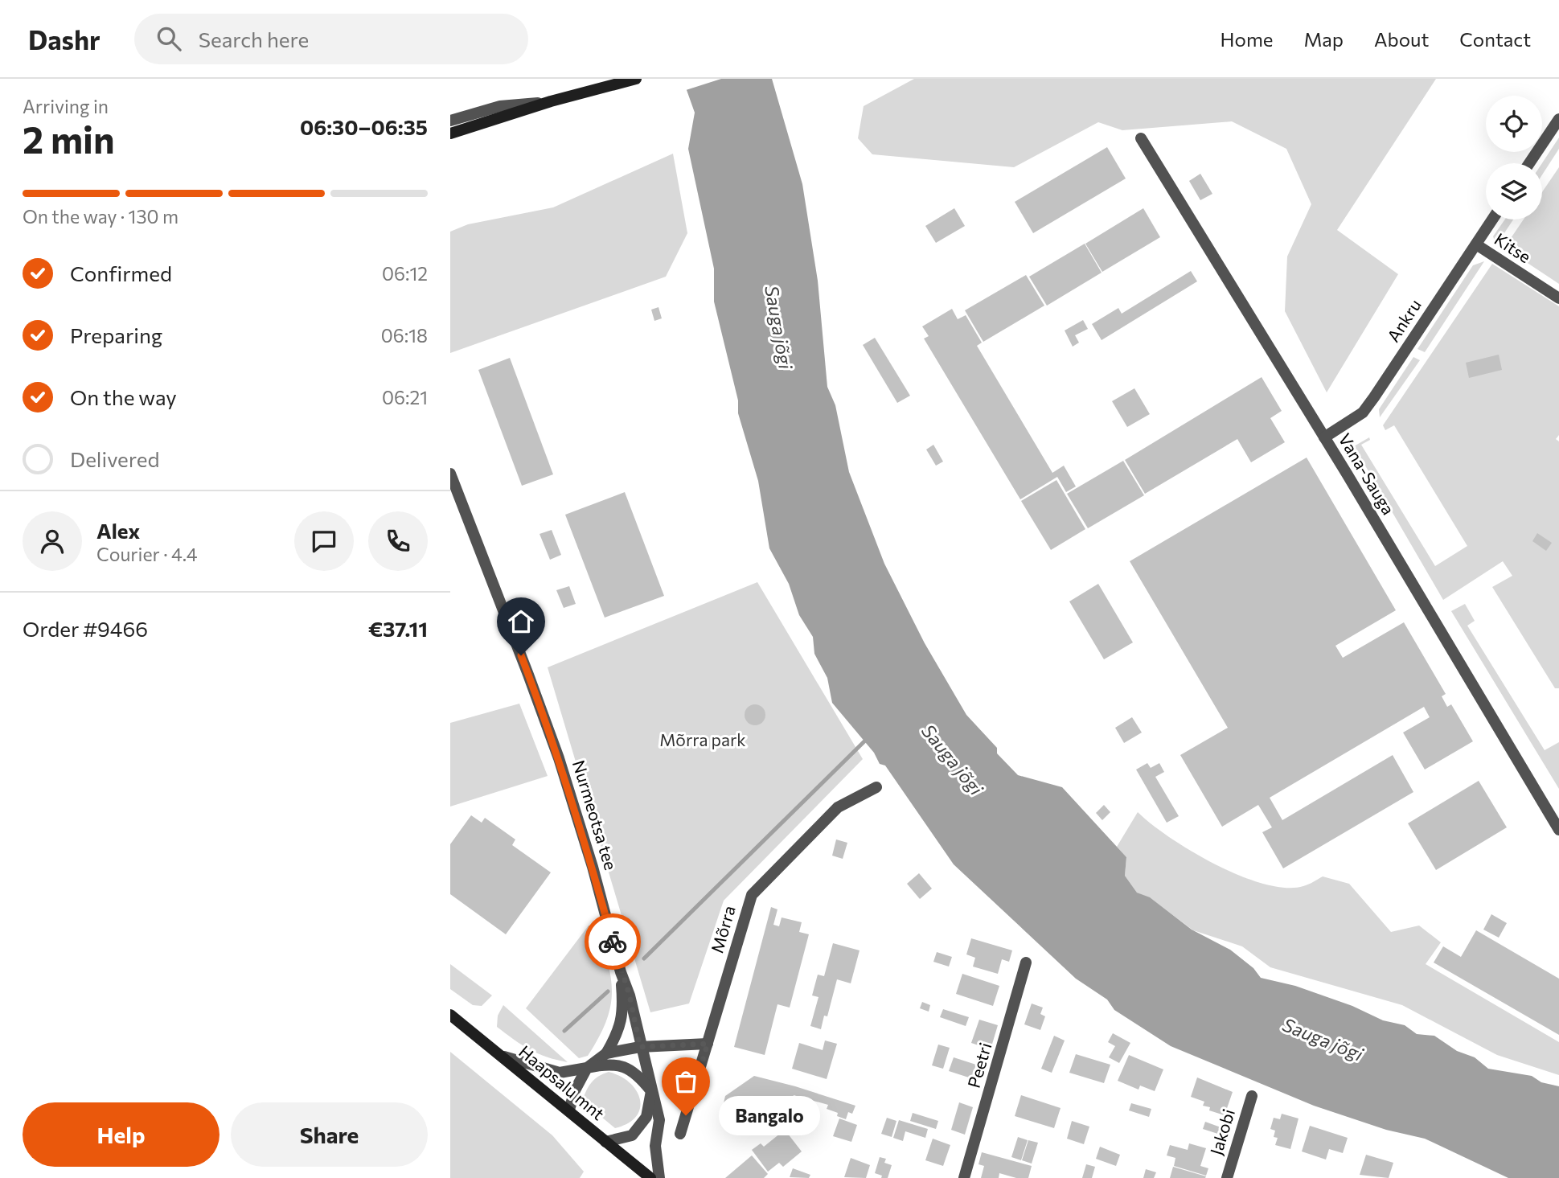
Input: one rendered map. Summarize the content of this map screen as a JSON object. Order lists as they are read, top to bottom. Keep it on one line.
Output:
{"streets":{"main road":["Haapsalu mnt"],"street":["Kitse","Ankru","Vana-Sauga","Nurmeotsa tee","Mõrra","Peetri","Jakobi"]},"crossings":[["Kitse","Ankru"],["Ankru","Vana-Sauga"],["Nurmeotsa tee","Haapsalu mnt"]],"water":["Sauga jõgi"],"parks":["Mõrra park"],"places":["Bangalo"],"page":{"header":"Dashr","search":"Search here","nav":["Home","Map","About","Contact"],"heading":["2 min","Arriving in","06:30–06:35"],"panel":["Alex","Courier · 4.4","Order #9466","€37.11"],"bar":"On the way · 130 m","list":[["Confirmed","06:12"],["Preparing","06:18"],["On the way","06:21"],"Delivered"],"buttons":["Help","Share"],"bubble":"Bangalo"}}
